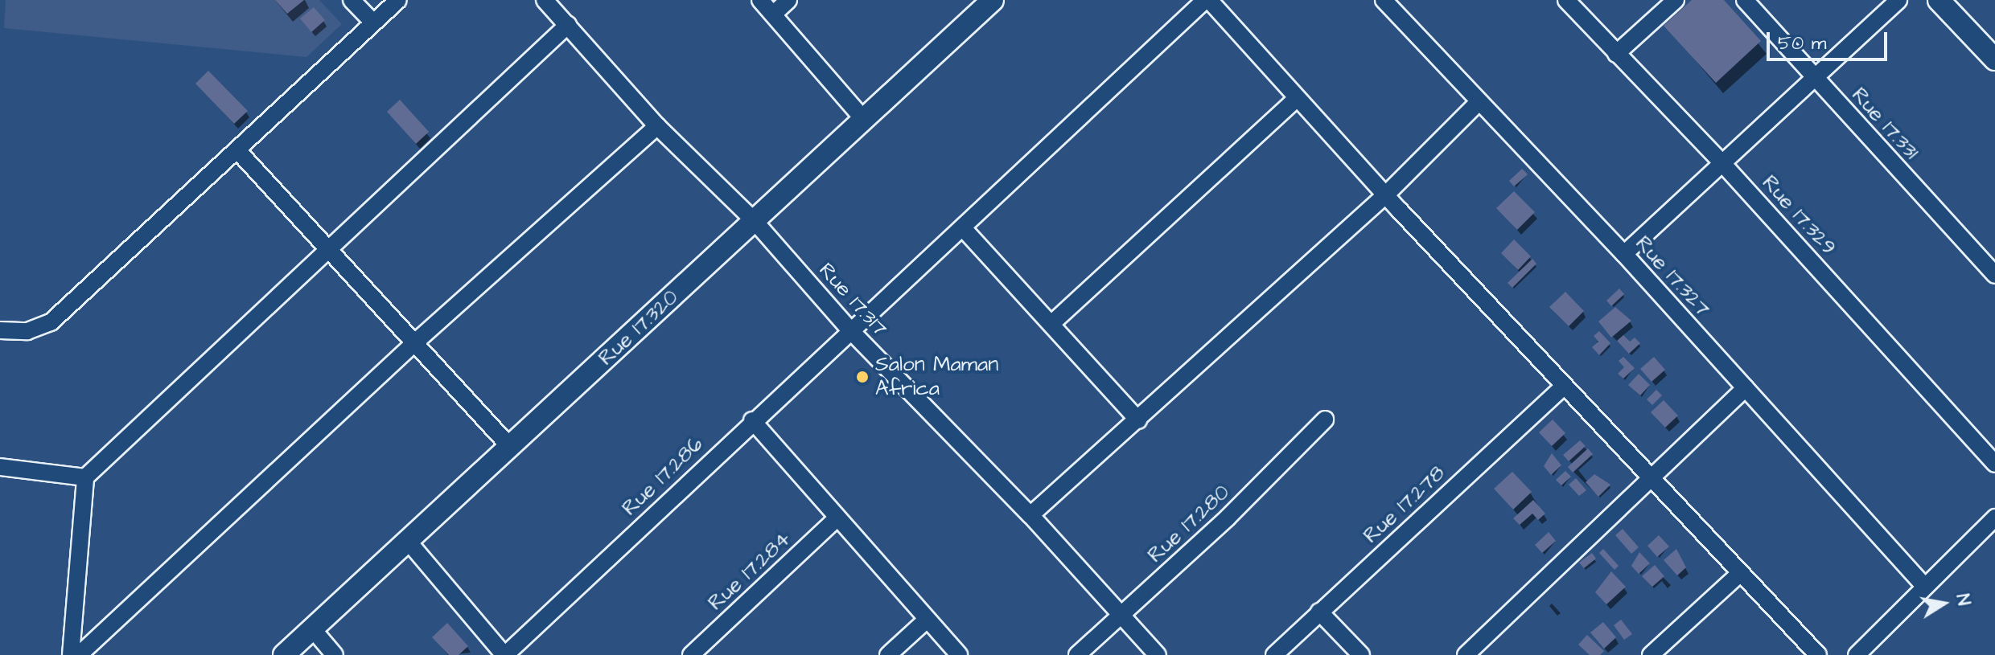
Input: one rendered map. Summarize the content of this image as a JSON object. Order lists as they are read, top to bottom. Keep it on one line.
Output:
{"streets":{"street":["Rue 17.331","Rue 17.329","Rue 17.327","Rue 17.317","Rue 17.320","Rue 17.286","Rue 17.278","Rue 17.280","Rue 17.284"]},"crossings":[["Rue 17.317","Rue 17.320"],["Rue 17.317","Rue 17.286"],["Rue 17.317","Rue 17.280"]],"places":["Salon Maman Africa"],"scale_bar":"50 m","north":"right"}
